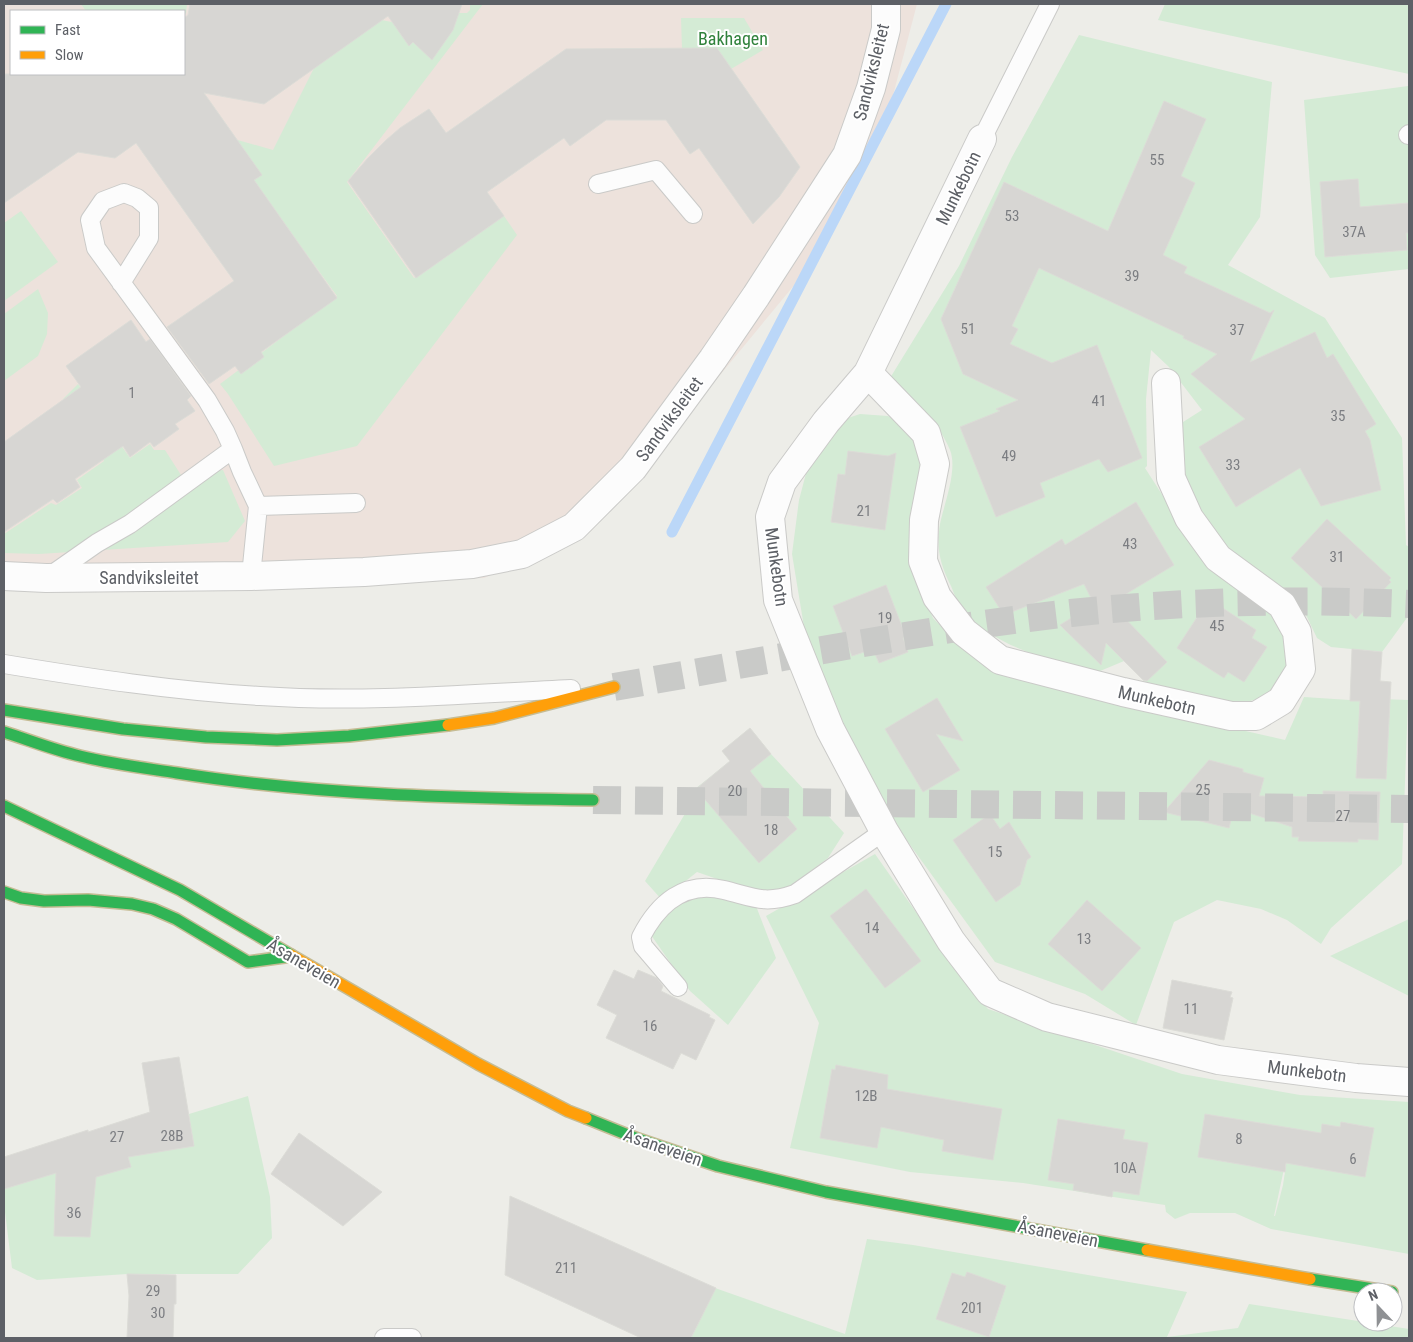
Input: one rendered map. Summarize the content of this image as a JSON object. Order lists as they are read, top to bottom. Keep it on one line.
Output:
{"streets":{"highway":["Åsaneveien"],"street":["Sandviksleitet","Munkebotn"]},"parks":["Bakhagen"],"house_numbers":["55","53","37A","39","51","37","1","41","35","49","33","21","43","31","19","45","25","20","27","18","15","14","13","11","16","12B","28B","27","8","6","10A","36","211","29","201","30"],"legend":["Fast","Slow"],"north":"top"}
